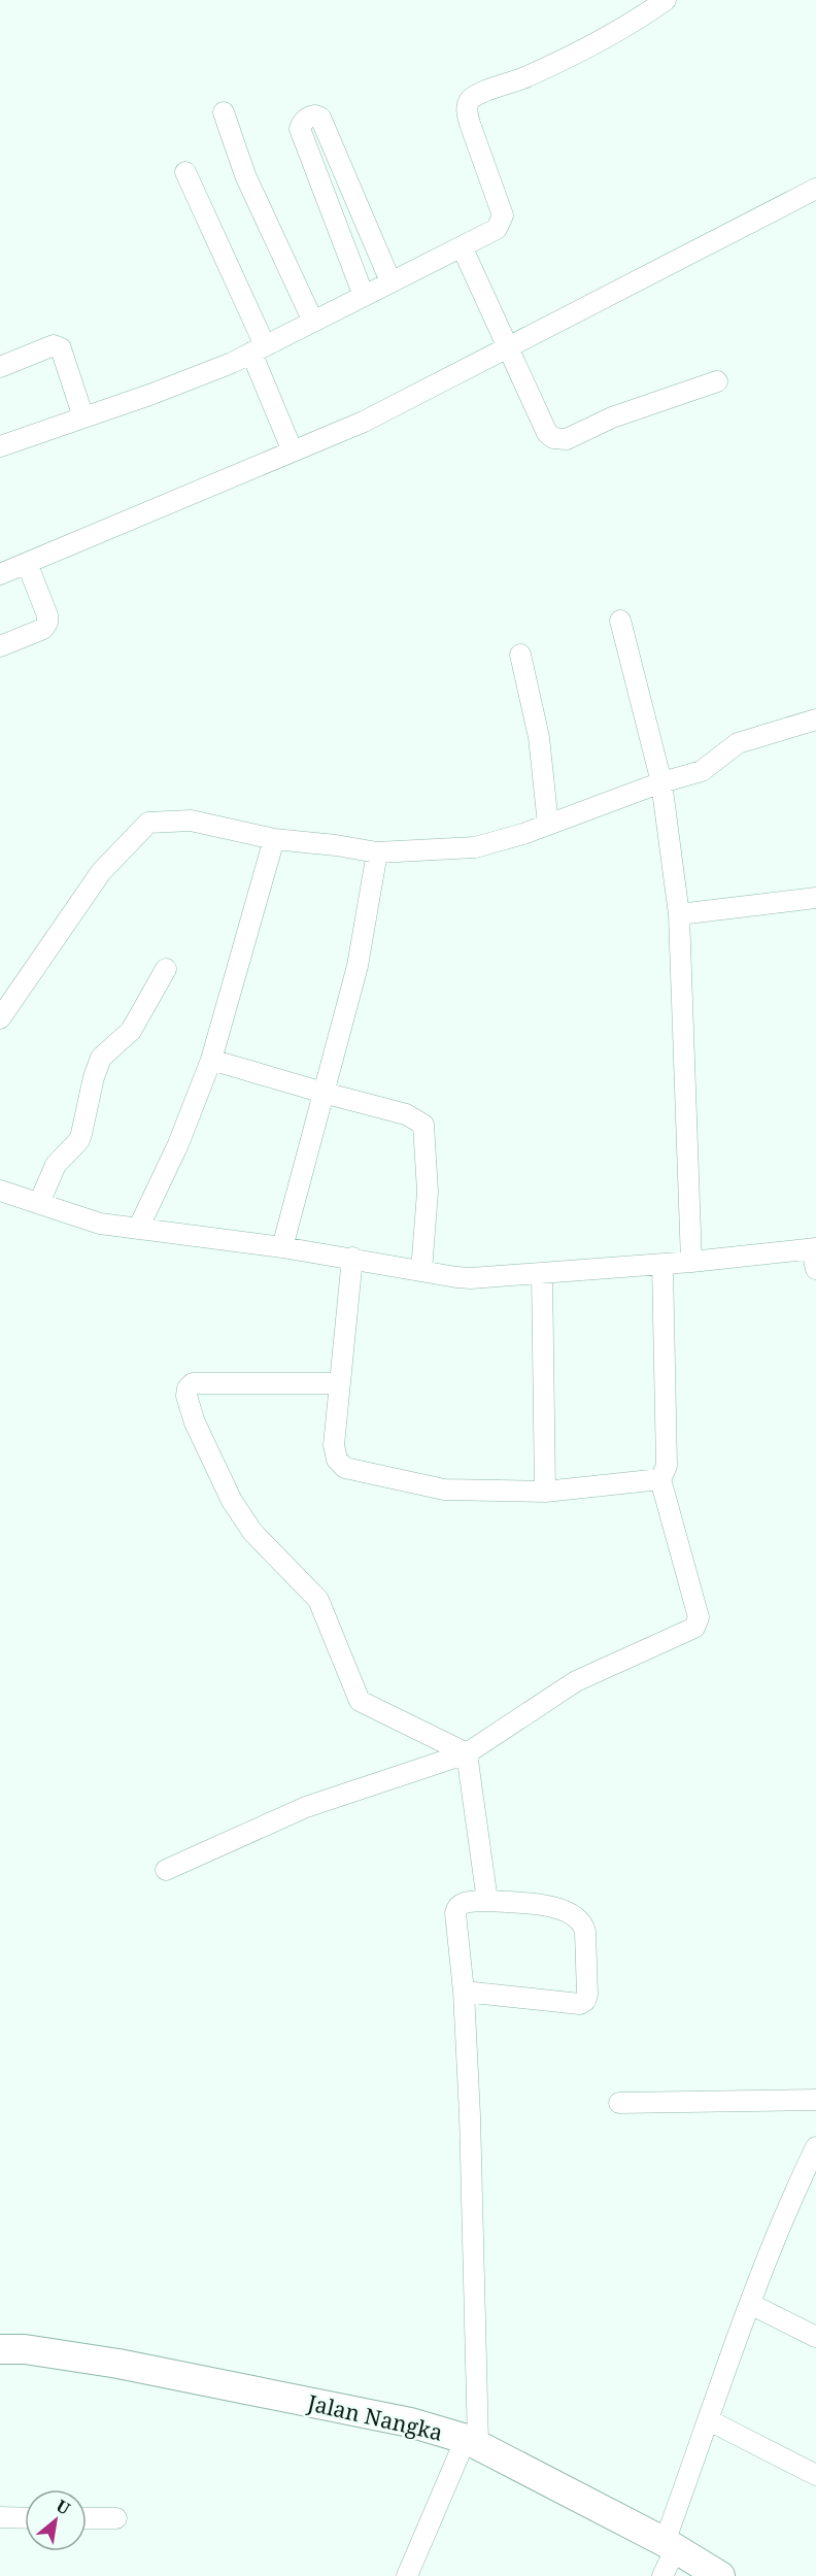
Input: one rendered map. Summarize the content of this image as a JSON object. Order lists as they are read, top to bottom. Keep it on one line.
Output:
{"streets":{"street":["Jalan Nangka"]},"north":"top right"}
